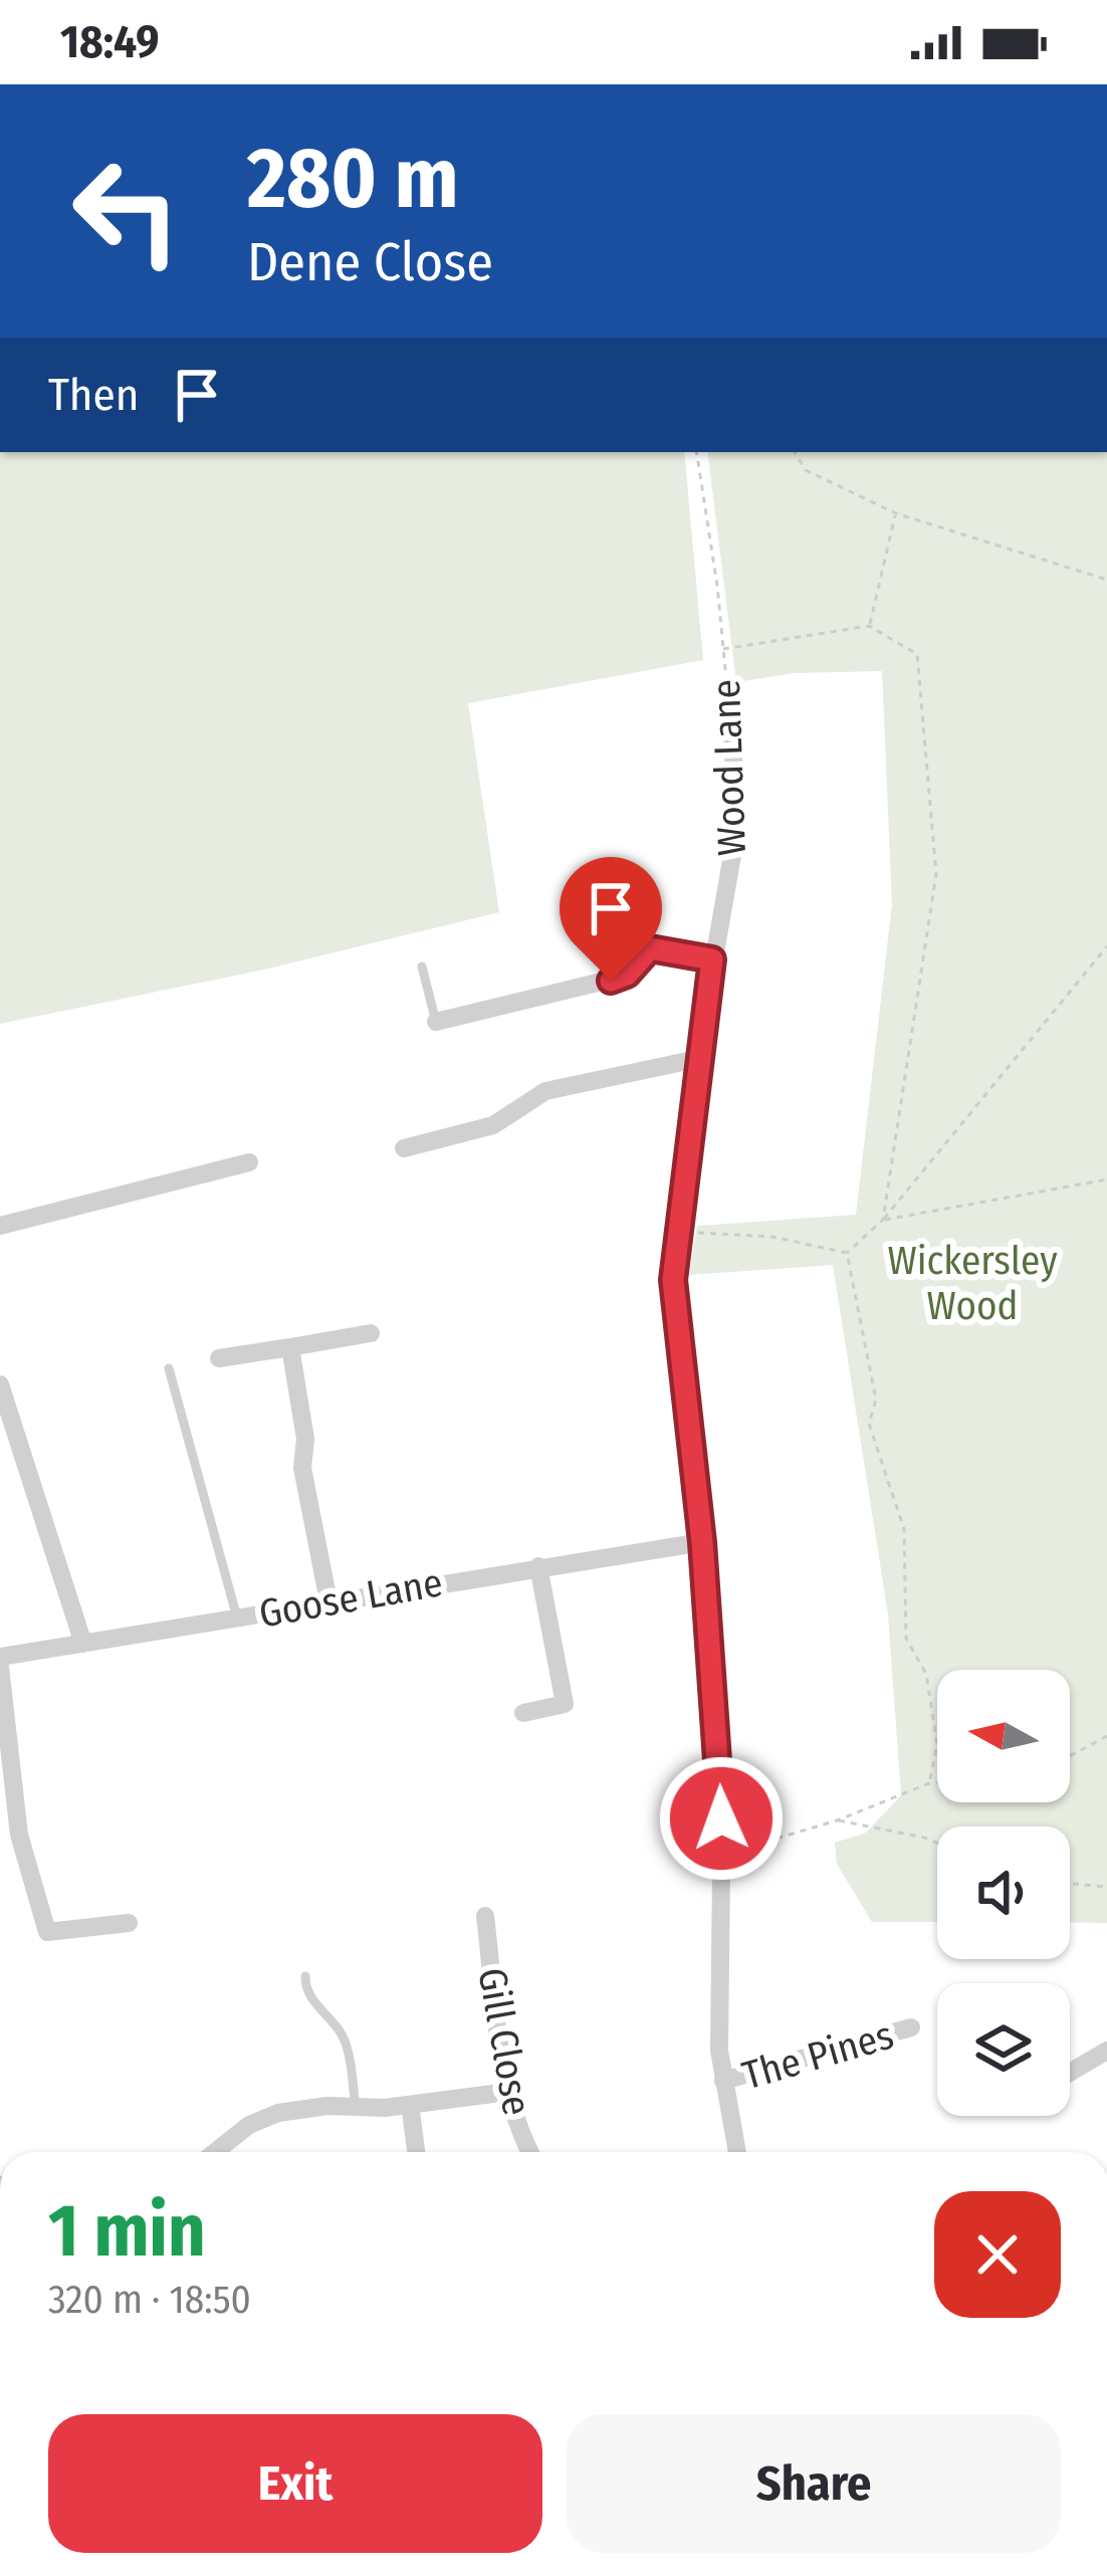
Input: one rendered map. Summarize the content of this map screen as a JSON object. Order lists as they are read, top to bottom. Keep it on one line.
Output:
{"streets":{"street":["Wood Lane","Goose Lane","Gill Close","The Pines"]},"crossings":[["Wood Lane","Goose Lane"],["Wood Lane","The Pines"]],"parks":["Wickersley Wood"],"north":"left","page":{"status":"18:49","turn":["280 m","Dene Close"],"then":"Then","heading":["1 min","320 m · 18:50"],"buttons":["Exit","Share"]}}
